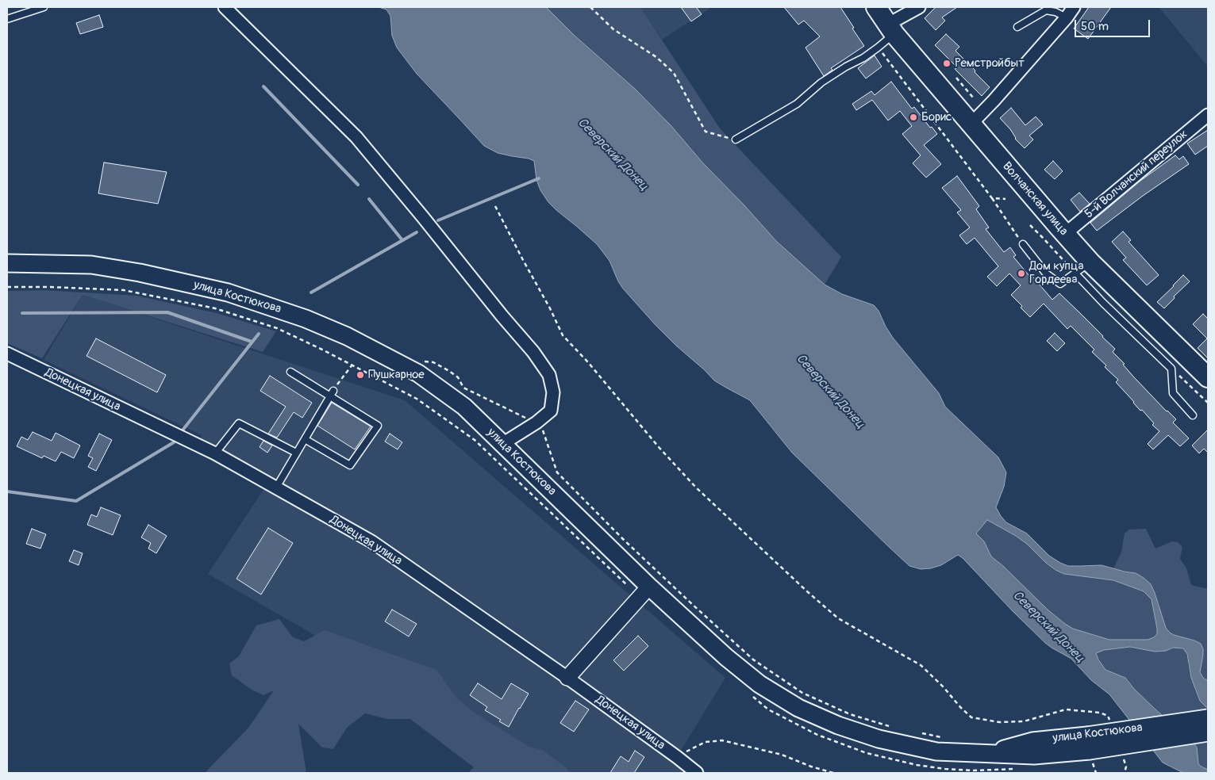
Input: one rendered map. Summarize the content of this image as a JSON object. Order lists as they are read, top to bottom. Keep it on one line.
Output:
{"streets":{"main road":["Волчанская улица","улица Костюкова"],"street":["5-й Волчанский переулок","Донецкая улица"]},"crossings":[["5-й Волчанский переулок","Волчанская улица"]],"water":["Северский Донец"],"places":["Ремстройбыт","Борис","Дом купца Гордеева","Пушкарное"],"scale_bar":"50 m"}
